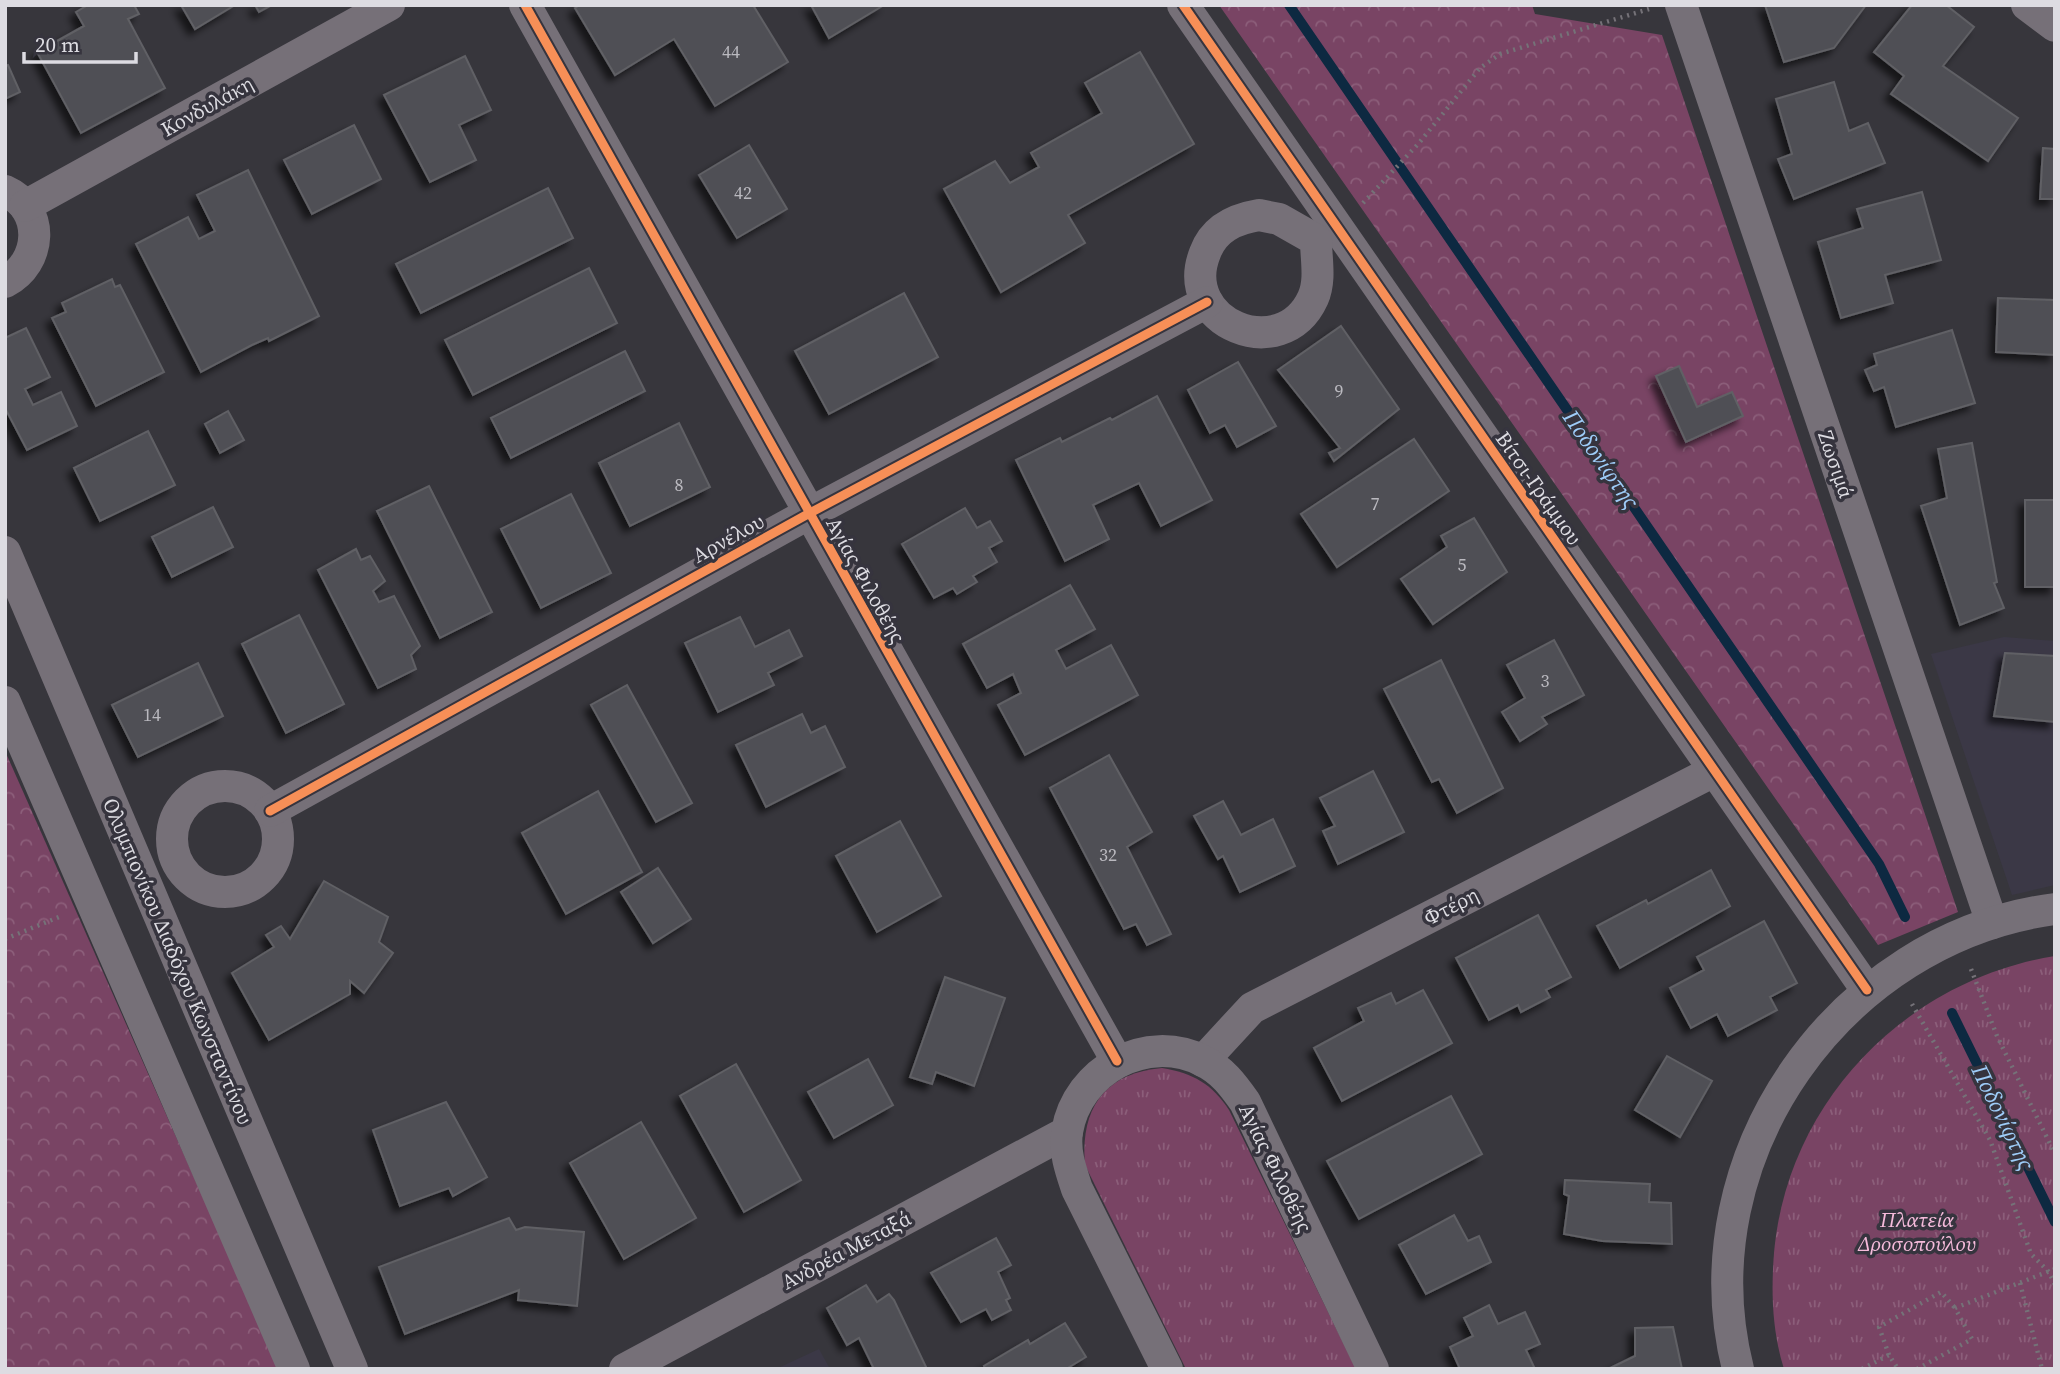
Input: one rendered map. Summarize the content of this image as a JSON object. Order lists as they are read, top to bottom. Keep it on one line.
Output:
{"streets":{"street":["Κονδυλάκη","Ζωσιμά","Βίτσι-Γράμμου","Αρνέλου","Αγίας Φιλοθέης","Φτέρη","Ολυμπιονίκου Διαδόχου Κωνσταντίνου","Ανδρέα Μεταξά"]},"crossings":[["Βίτσι-Γράμμου","Αρνέλου"],["Βίτσι-Γράμμου","Φτέρη"],["Αρνέλου","Αγίας Φιλοθέης"],["Αγίας Φιλοθέης","Φτέρη"],["Αγίας Φιλοθέης","Ανδρέα Μεταξά"]],"water":["Ποδονίφτης"],"parks":["Πλατεία Δροσοπούλου"],"house_numbers":["44","42","9","8","7","5","3","14","32"],"scale_bar":"20 m"}
